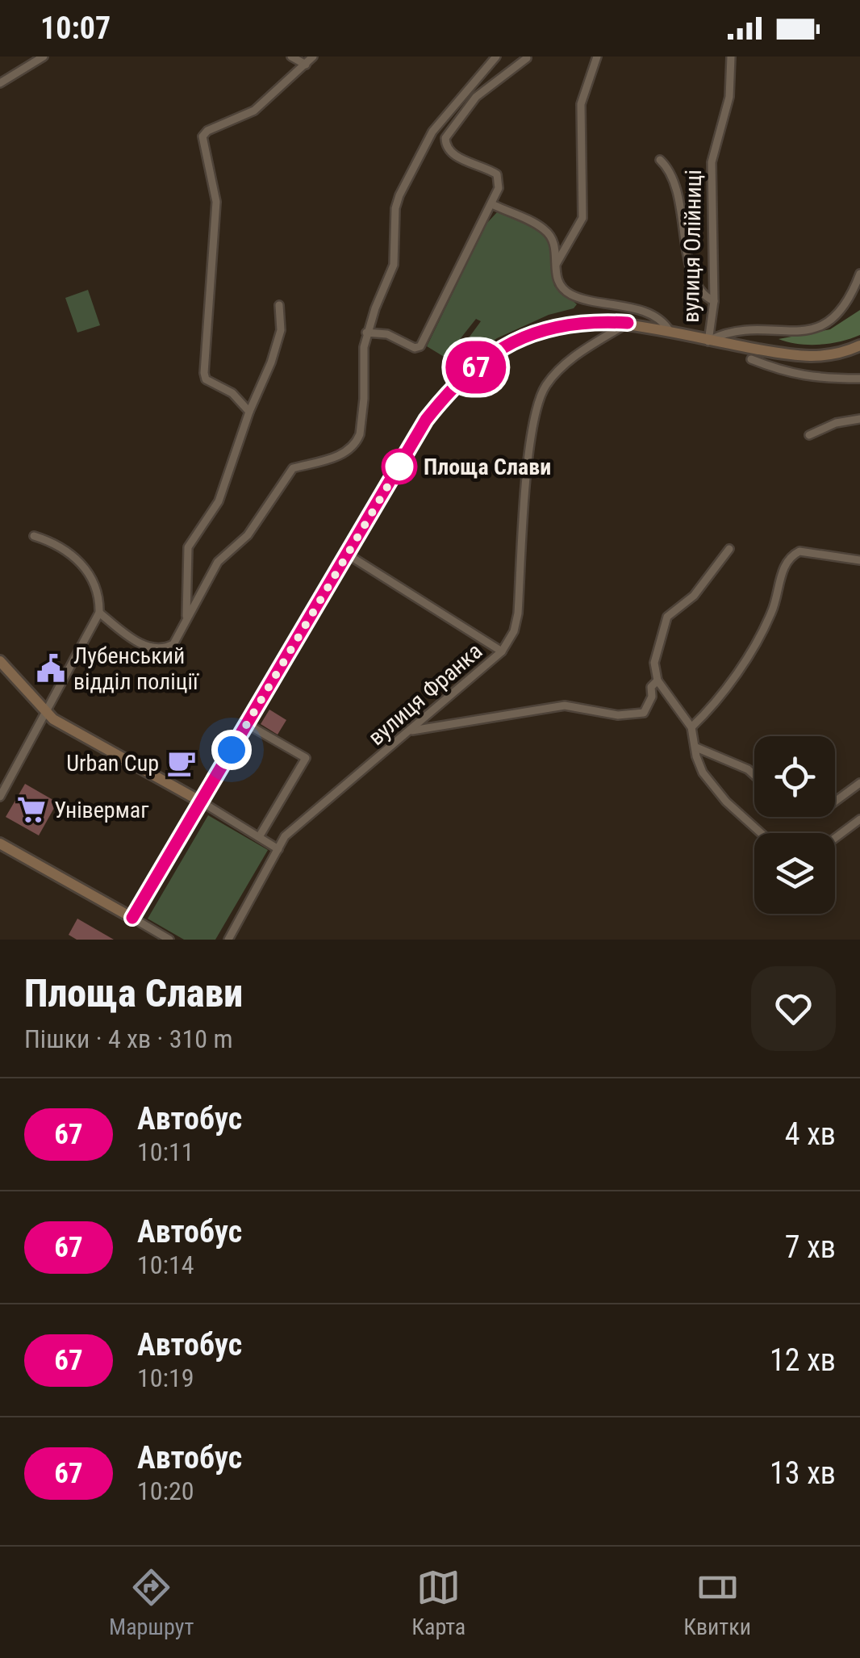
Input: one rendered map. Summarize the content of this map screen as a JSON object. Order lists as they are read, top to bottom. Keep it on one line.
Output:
{"streets":{"street":["вулиця Олійниці","вулиця Франка"]},"places":{"other":["Площа Слави"],"public building":["Лубенський відділ поліції"],"cafe":["Urban Cup"],"supermarket":["Універмаг"]},"lines":["bus line 67"],"page":{"status":"10:07","on_map":"67","heading":["Площа Слави","Пішки · 4 хв · 310 m"],"list":[{"mark":"67","name":"Автобус","note":"10:11","value":"4 хв"},{"mark":"67","name":"Автобус","note":"10:14","value":"7 хв"},{"mark":"67","name":"Автобус","note":"10:19","value":"12 хв"},{"mark":"67","name":"Автобус","note":"10:20","value":"13 хв"}],"tabs":["Маршрут","Карта","Квитки"]}}
